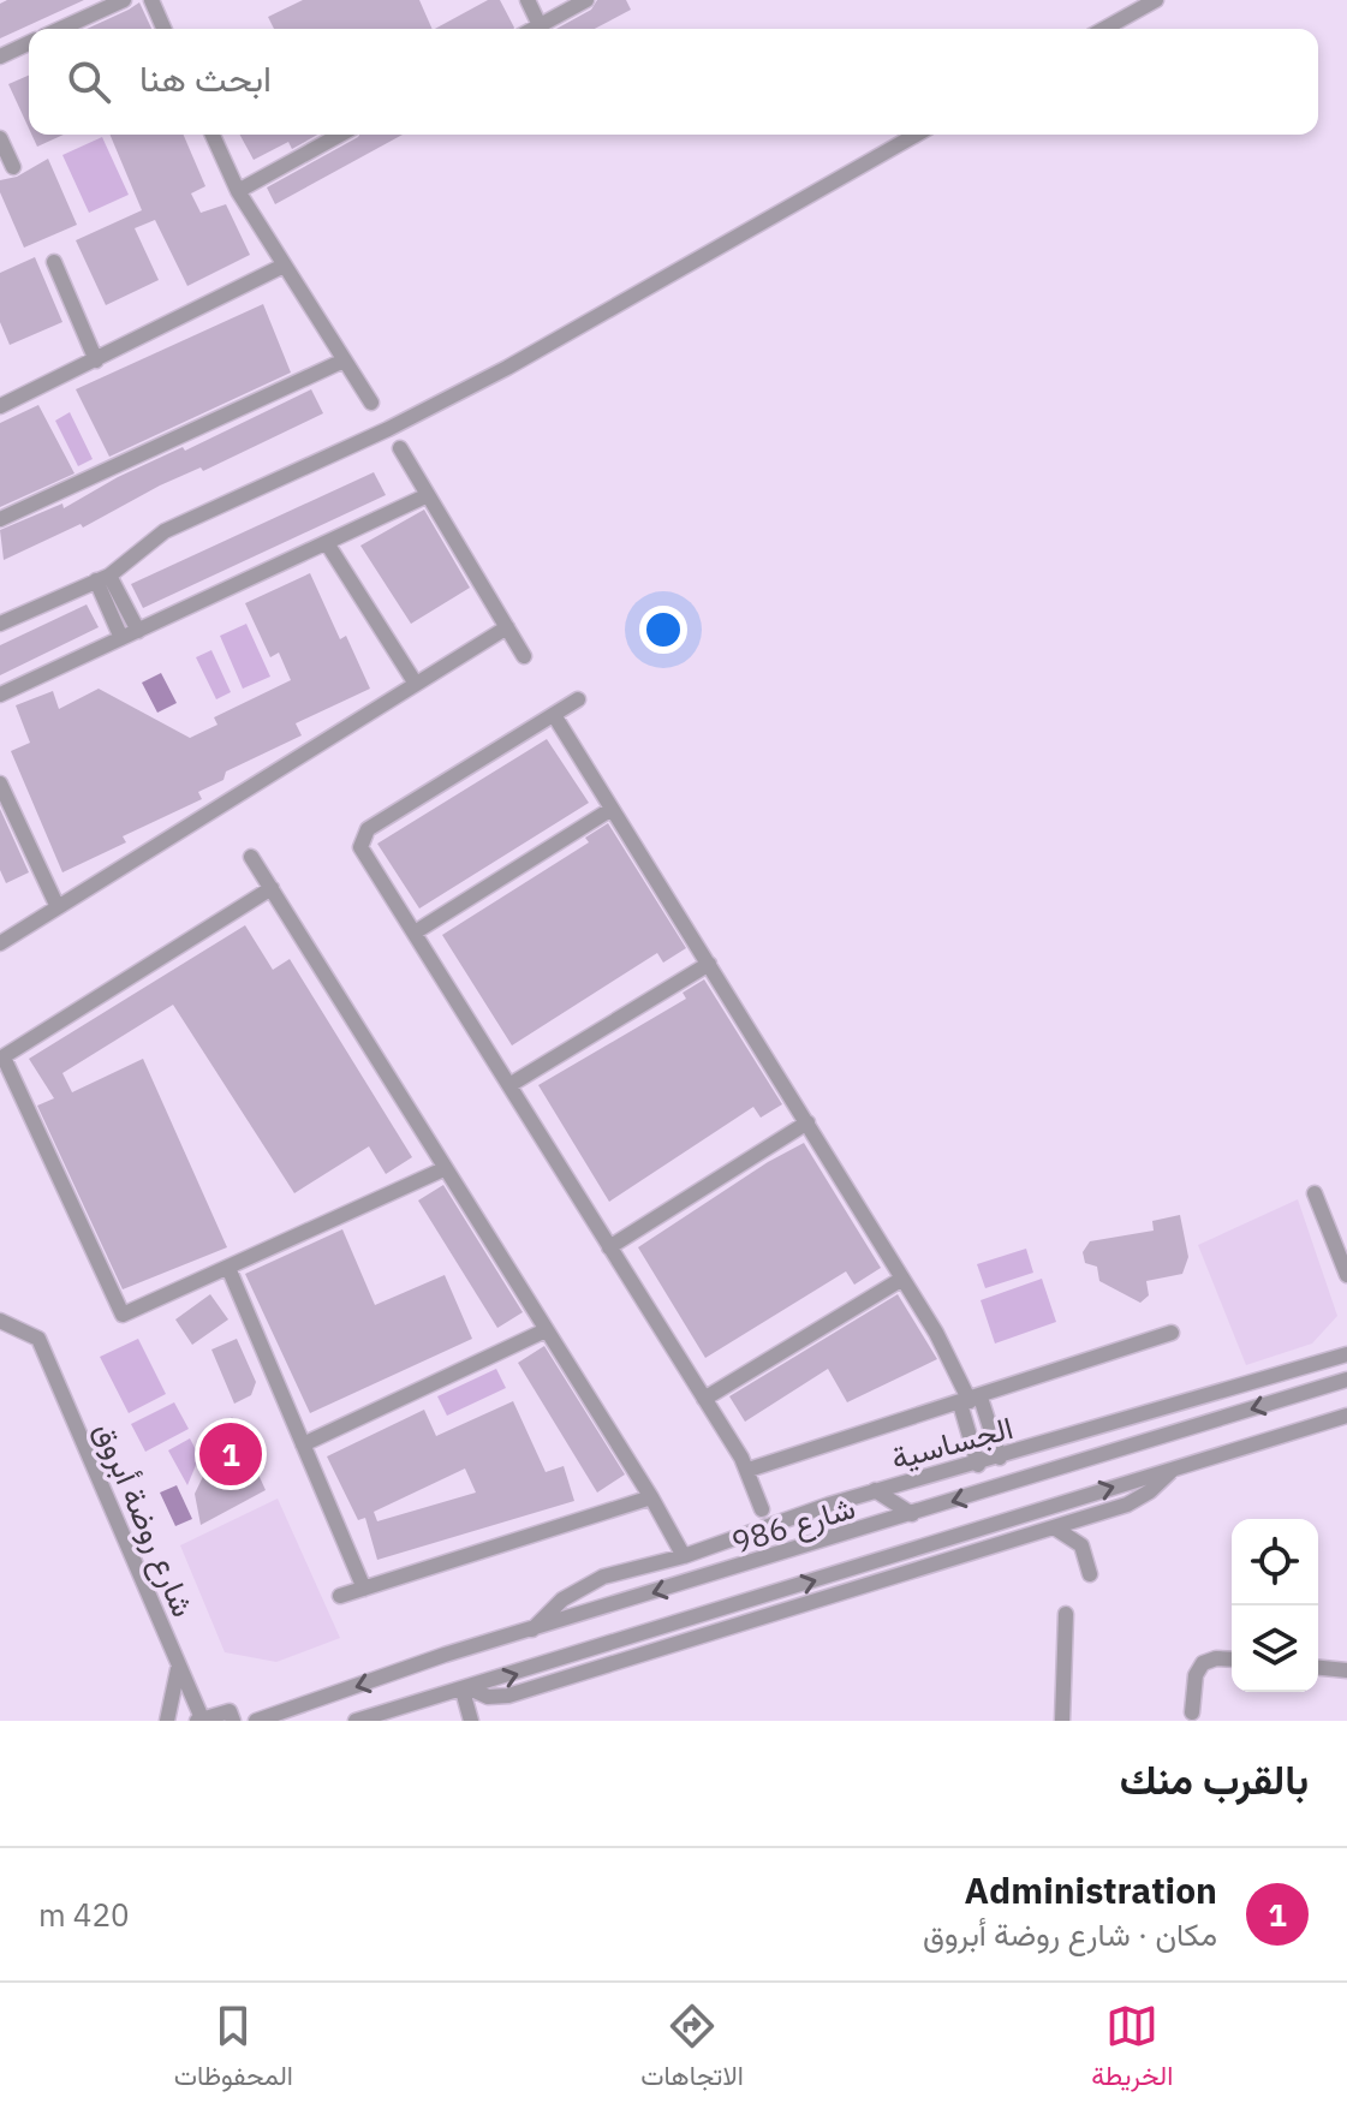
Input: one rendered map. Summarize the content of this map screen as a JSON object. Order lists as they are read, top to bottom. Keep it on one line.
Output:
{"streets":{"street":["الجساسية","شارع روضة أبروق","شارع 986"]},"crossings":[["الجساسية","شارع 986"]],"page":{"search":"ابحث هنا","pins":"1","heading":"بالقرب منك","list":[{"mark":"1","name":"Administration","note":"مكان · شارع روضة أبروق","value":"420 m"}],"nav":["الخريطة","الاتجاهات","المحفوظات"]}}
